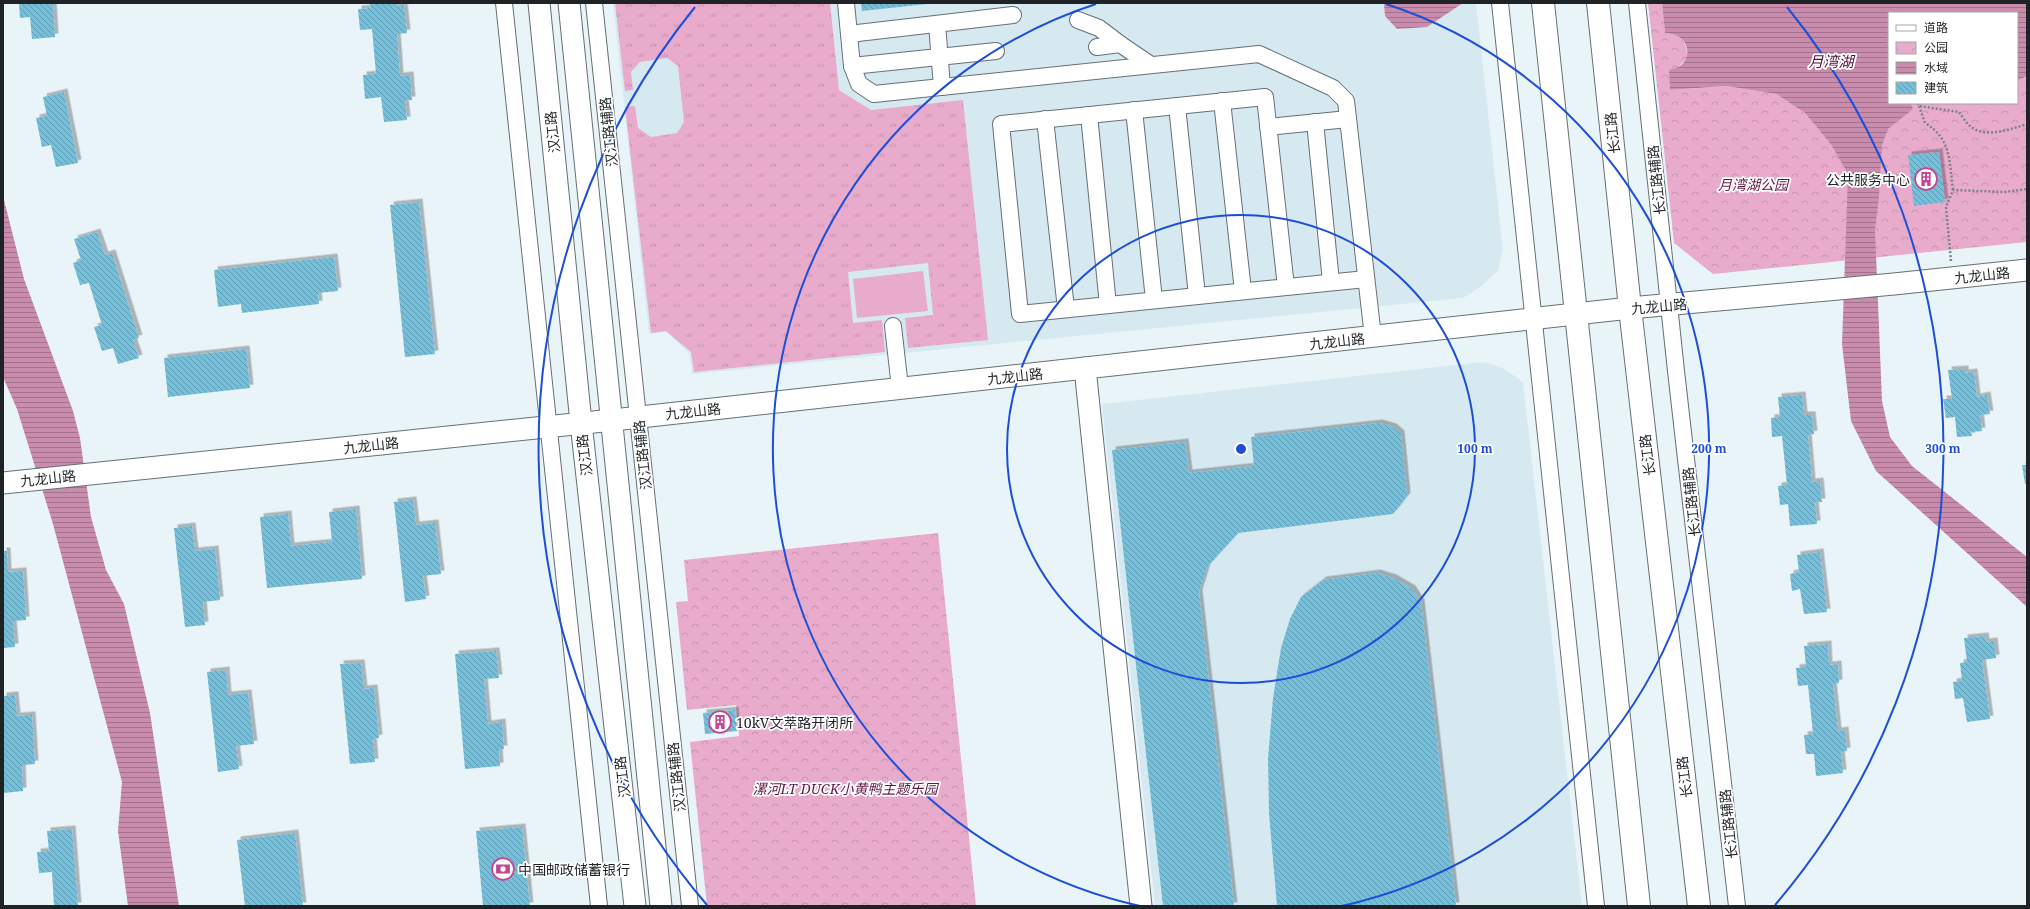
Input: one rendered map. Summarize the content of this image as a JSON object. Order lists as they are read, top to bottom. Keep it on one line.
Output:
{"streets":{"main road":["长江路"],"street":["汉江路","汉江路辅路","长江路辅路","九龙山路"]},"crossings":[["汉江路","九龙山路"],["汉江路辅路","九龙山路"],["长江路","九龙山路"],["长江路辅路","九龙山路"]],"water":["月湾湖"],"parks":["月湾湖公园","漯河LT DUCK小黄鸭主题乐园"],"places":{"building":["公共服务中心","10kV文萃路开闭所"],"bank":["中国邮政储蓄银行"]},"legend":["道路","公园","水域","建筑"],"rings":["100 m","200 m","300 m"]}
